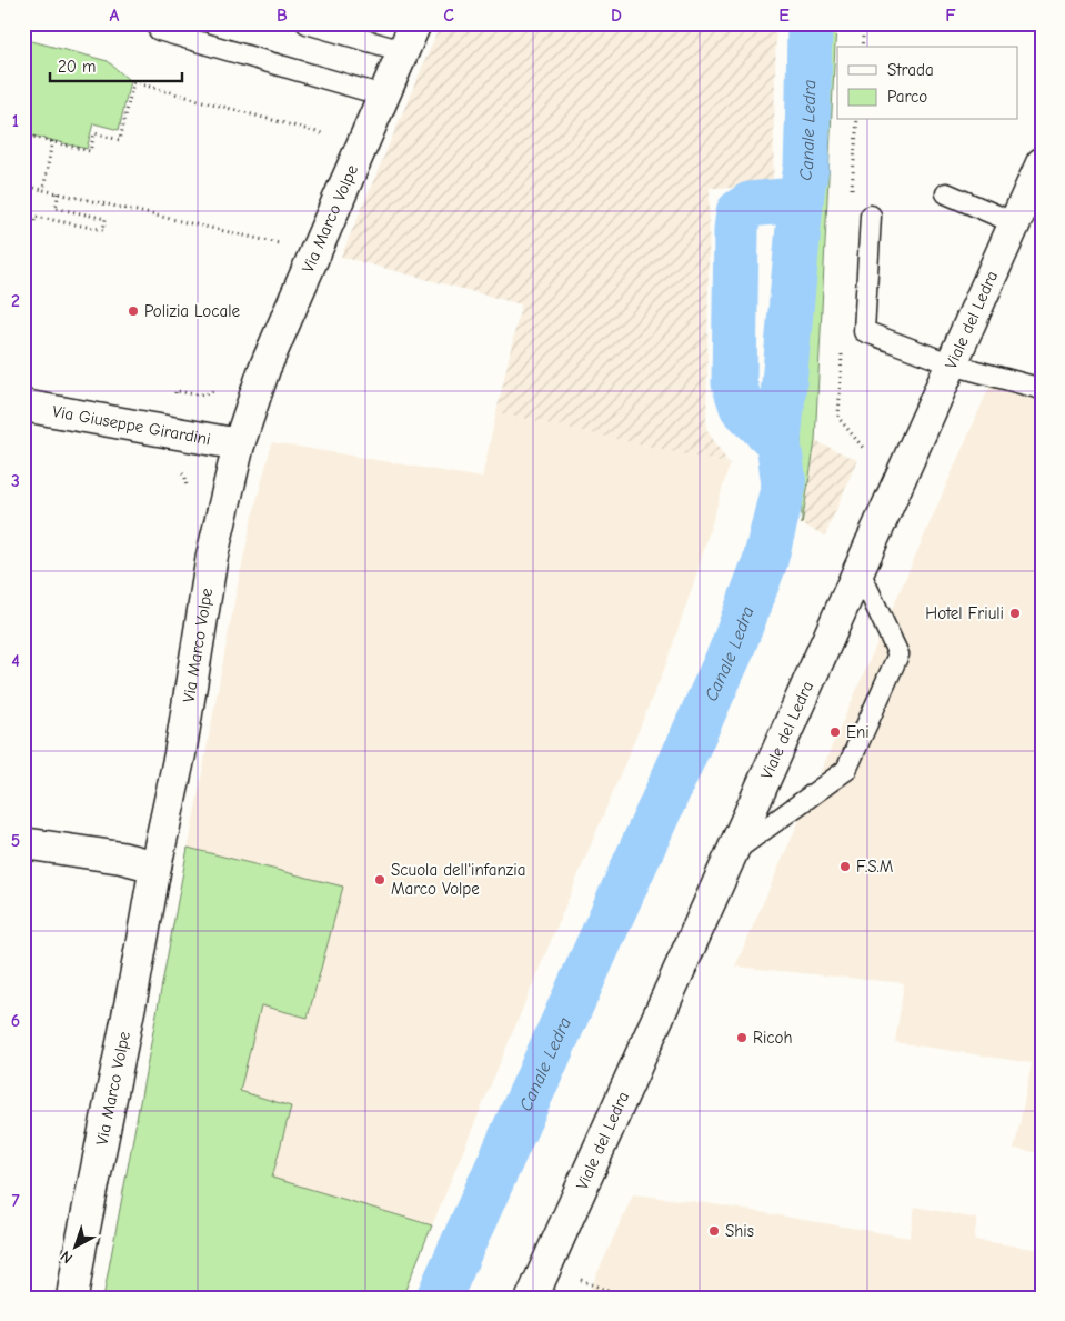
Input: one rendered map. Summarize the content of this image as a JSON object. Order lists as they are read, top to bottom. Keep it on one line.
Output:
{"streets":{"main road":["Via Marco Volpe","Viale del Ledra","Via Giuseppe Girardini"]},"crossings":[["Via Marco Volpe","Via Giuseppe Girardini"]],"water":["Canale Ledra"],"places":["Polizia Locale","Hotel Friuli","Eni","F.S.M","Scuola dell'infanzia Marco Volpe","Ricoh","Shis"],"legend":["Strada","Parco"],"scale_bar":"20 m","north":"bottom left","grid":{"columns":["A","B","C","D","E","F"],"rows":["1","2","3","4","5","6","7"]}}
